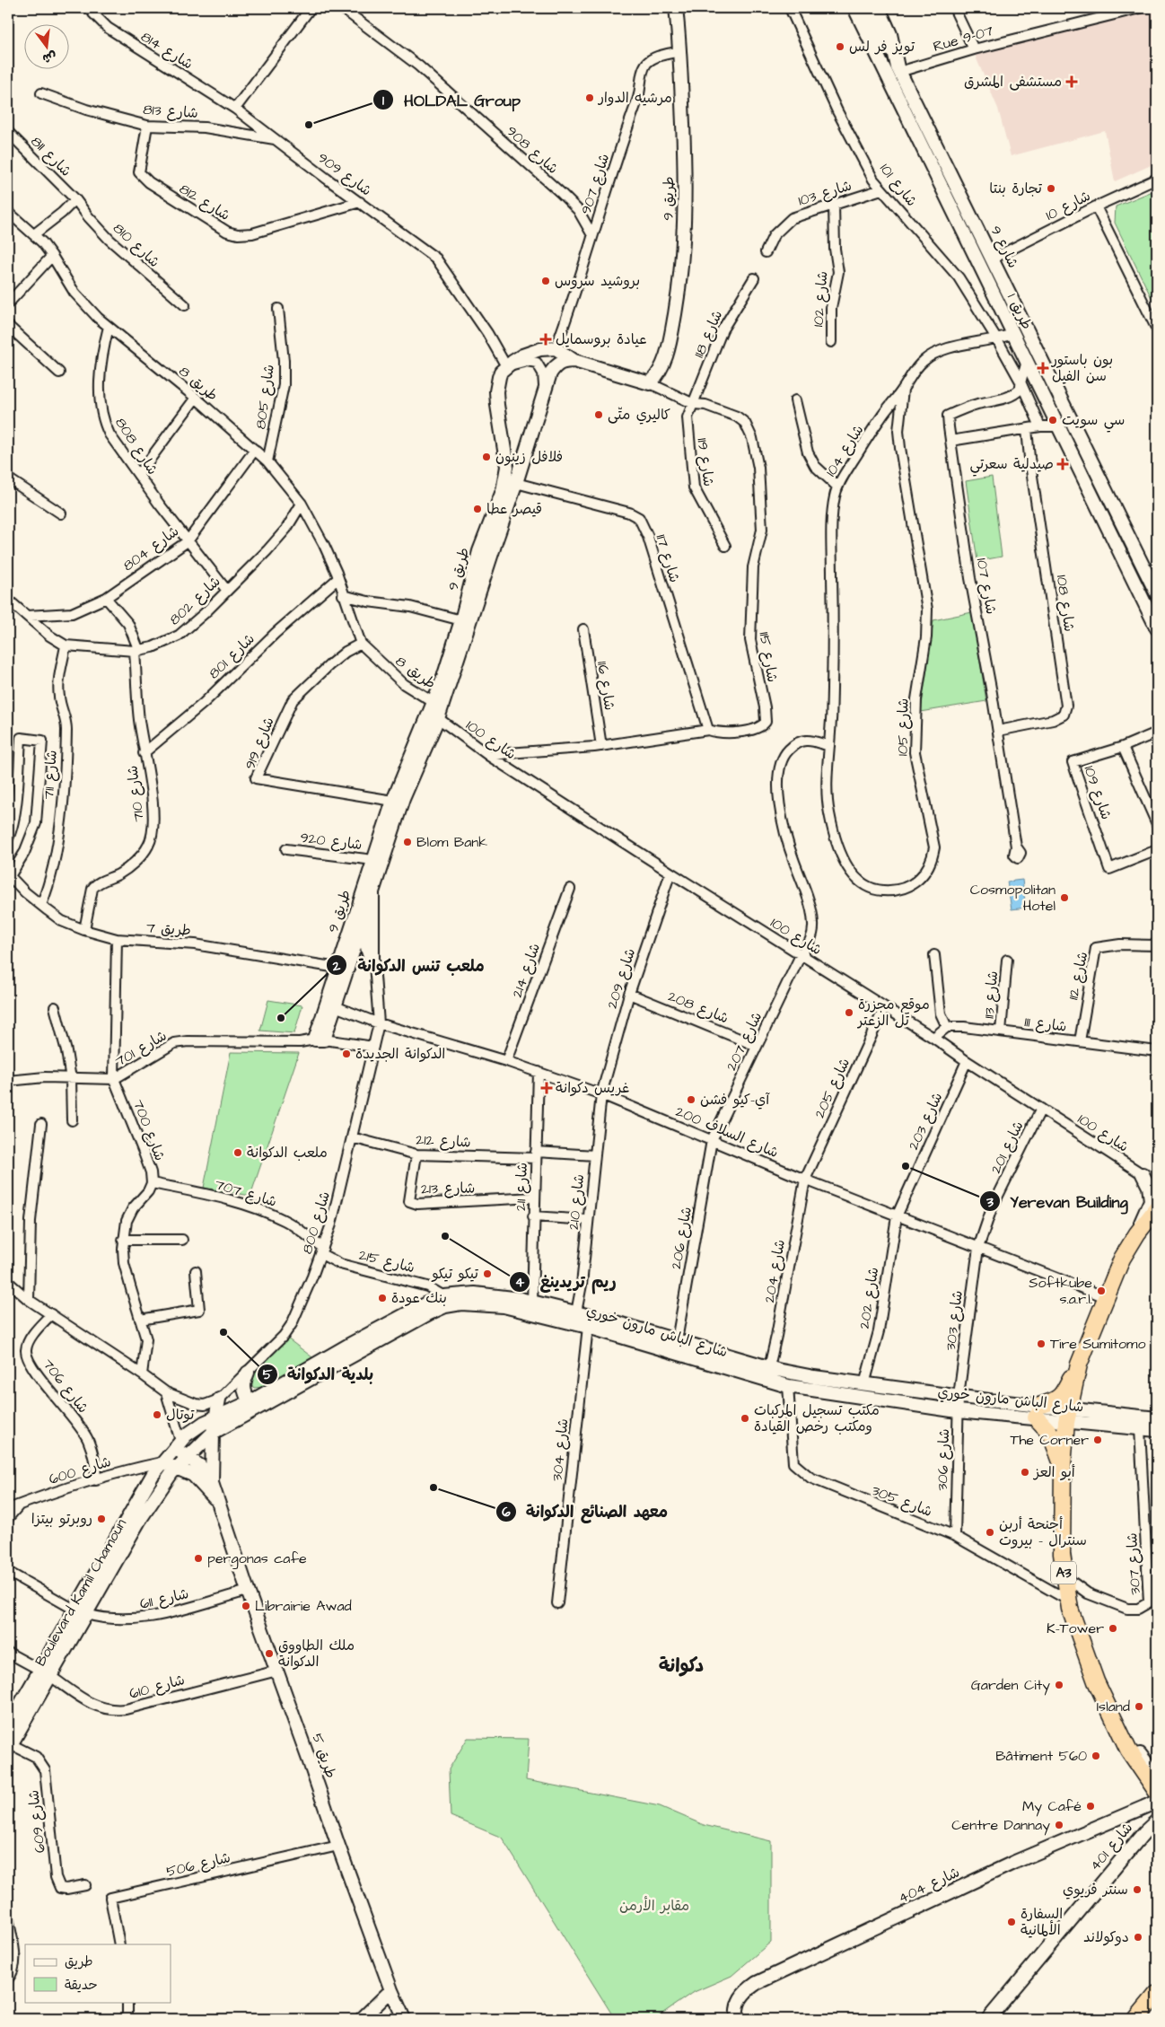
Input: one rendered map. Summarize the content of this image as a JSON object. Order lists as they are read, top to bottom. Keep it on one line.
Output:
{"streets":{"highway":["A3"],"main road":["طريق 9","شارع 9","طريق 1","9 طريق","شارع الباش مارون خوري","Boulevard Kamil Chamoun","طريق 5","شارع 401","شارع 404"],"street":["Rue 9-07","شارع 814","شارع 813","شارع 908","شارع 811","شارع 909","شارع 907","شارع 101","شارع 103","شارع 812","شارع 10","شارع 810","شارع 102","شارع 118","طريق 8","شارع 805","شارع 808","شارع 104","شارع 119","شارع 804","شارع 117","شارع 107","شارع 802","شارع 108","شارع 801","شارع 115","شارع 116","شارع 105","شارع 100","شارع 919","شارع 711","شارع 109","شارع 710","شارع 920","7 طريق","شارع 214","شارع 112","شارع 209","شارع 113","شارع 208","شارع 111","شارع 207","شارع 701","شارع 205","شارع 203","شارع 700","200 شارع السلاف","شارع 212","شارع 201","شارع 211","شارع 213","شارع 707","شارع 210","800 شارع","شارع 206","شارع 215","شارع 204","شارع 202","شارع 303","شارع 706","شارع 304","شارع 306","شارع 600","شارع 305","شارع 307","شارع 611","شارع 610","شارع 609","شارع 506"]},"crossings":[["Rue 9-07","شارع 9"],["شارع 814","شارع 909"],["شارع 813","شارع 909"],["شارع 813","شارع 812"],["شارع 908","شارع 907"],["شارع 811","شارع 810"],["شارع 909","شارع 812"],["شارع 909","9 طريق"],["شارع 907","طريق 9"],["شارع 101","شارع 103"],["شارع 101","شارع 104"],["شارع 101","شارع 107"],["شارع 103","شارع 102"],["طريق 9","شارع 115"],["شارع 10","شارع 9"],["طريق 1","شارع 104"],["طريق 1","شارع 107"],["شارع 118","شارع 119"],["شارع 118","شارع 115"],["طريق 8","شارع 805"],["طريق 8","شارع 808"],["طريق 8","شارع 804"],["طريق 8","9 طريق"],["طريق 8","شارع 802"],["طريق 8","شارع 801"],["طريق 8","شارع 919"],["شارع 808","شارع 804"],["شارع 808","شارع 802"],["شارع 104","شارع 105"],["شارع 104","شارع 207"],["شارع 119","شارع 115"],["شارع 804","شارع 802"],["شارع 804","شارع 710"],["شارع 117","9 طريق"],["شارع 117","شارع 115"],["9 طريق","شارع 100"],["9 طريق","شارع 919"],["9 طريق","شارع 920"],["9 طريق","7 طريق"],["9 طريق","شارع 701"],["9 طريق","200 شارع السلاف"],["9 طريق","800 شارع"],["شارع 107","شارع 108"],["شارع 802","شارع 711"],["شارع 802","شارع 710"],["شارع 801","شارع 710"],["شارع 115","شارع 116"],["شارع 115","شارع 100"],["شارع 105","شارع 207"],["شارع 100","شارع 209"],["شارع 100","شارع 207"],["شارع 100","شارع 205"],["شارع 100","شارع 203"],["شارع 100","شارع 201"],["شارع 711","7 طريق"],["شارع 710","7 طريق"],["7 طريق","شارع 700"],["شارع 214","200 شارع السلاف"],["شارع 112","شارع 111"],["شارع 209","شارع 208"],["شارع 209","200 شارع السلاف"],["شارع 209","شارع 210"],["شارع 113","شارع 111"],["شارع 208","شارع 207"],["شارع 207","200 شارع السلاف"],["شارع 207","شارع 206"],["شارع 701","شارع 700"],["شارع 701","800 شارع"],["شارع 205","200 شارع السلاف"],["شارع 205","شارع 204"],["شارع 203","200 شارع السلاف"],["شارع 203","شارع 202"],["شارع 700","شارع 707"],["200 شارع السلاف","شارع 201"],["200 شارع السلاف","شارع 211"],["200 شارع السلاف","شارع 210"],["200 شارع السلاف","800 شارع"],["200 شارع السلاف","شارع 206"],["200 شارع السلاف","شارع 204"],["200 شارع السلاف","شارع 202"],["200 شارع السلاف","شارع 303"],["200 شارع السلاف","A3"],["شارع 212","شارع 211"],["شارع 212","شارع 213"],["شارع 212","شارع 210"],["شارع 212","800 شارع"],["شارع 201","شارع 303"],["شارع 211","شارع 213"],["شارع 211","Boulevard Kamil Chamoun"],["شارع 707","800 شارع"],["شارع 707","شارع 215"],["شارع 210","Boulevard Kamil Chamoun"],["800 شارع","شارع 215"],["شارع 206","Boulevard Kamil Chamoun"],["شارع 215","Boulevard Kamil Chamoun"],["شارع 204","Boulevard Kamil Chamoun"],["شارع 202","Boulevard Kamil Chamoun"],["شارع 303","شارع الباش مارون خوري"],["شارع 303","شارع 306"],["شارع 303","Boulevard Kamil Chamoun"],["شارع الباش مارون خوري","شارع 304"],["شارع الباش مارون خوري","شارع 306"],["شارع الباش مارون خوري","شارع 305"],["شارع الباش مارون خوري","شارع 307"],["شارع الباش مارون خوري","A3"],["شارع الباش مارون خوري","Boulevard Kamil Chamoun"],["شارع 706","شارع 600"],["شارع 306","شارع 305"],["شارع 600","Boulevard Kamil Chamoun"],["شارع 305","A3"],["شارع 307","A3"],["Boulevard Kamil Chamoun","شارع 611"],["Boulevard Kamil Chamoun","شارع 610"],["Boulevard Kamil Chamoun","شارع 609"],["شارع 611","طريق 5"],["شارع 610","طريق 5"],["طريق 5","شارع 506"]],"districts":["دكوانة"],"parks":["مقابر الأرمن"],"places":{"other":["تويز فر لس","مرشيه الدوار","HOLDAL Group","تجارة بنتا","بروشيد سروس","كاليري متّى","سي سويت","فلافل زينون","قيصر عطا","Blom Bank","Cosmopolitan Hotel","موقع مجزرة تل الزعتر","ملعب تنس الدكوانة","الدكوانة الجديدة","آي-كيو فشن","ملعب الدكوانة","Yerevan Building","ريم تريدينغ","تيكو تيكو","Softkube s.a.r.l.","بنك عودة","بلدية الدكوانة","Tire Sumitomo","توتال","مكتب تسجيل المركبات ومكتب رخص القيادة","The Corner","أبو العز","معهد الصنائع الدكوانة","روبرتو بيتزا","أجنحة أربن سنترال - بيروت","pergonas cafe","Librairie Awad","K-Tower","ملك الطاووق الدكوانة","Garden City","Island","Bâtiment 560","My Café","Centre Dannay","سنتر فريوي","السفارة الألمانية","دوكولاند"],"health":["مستشفى المشرق","عيادة بروسمايل","بون باستور سن الفيل","صيدلية سعرتي","غريس دكوانة"]},"legend":["طريق","حديقة"],"north":"bottom"}
